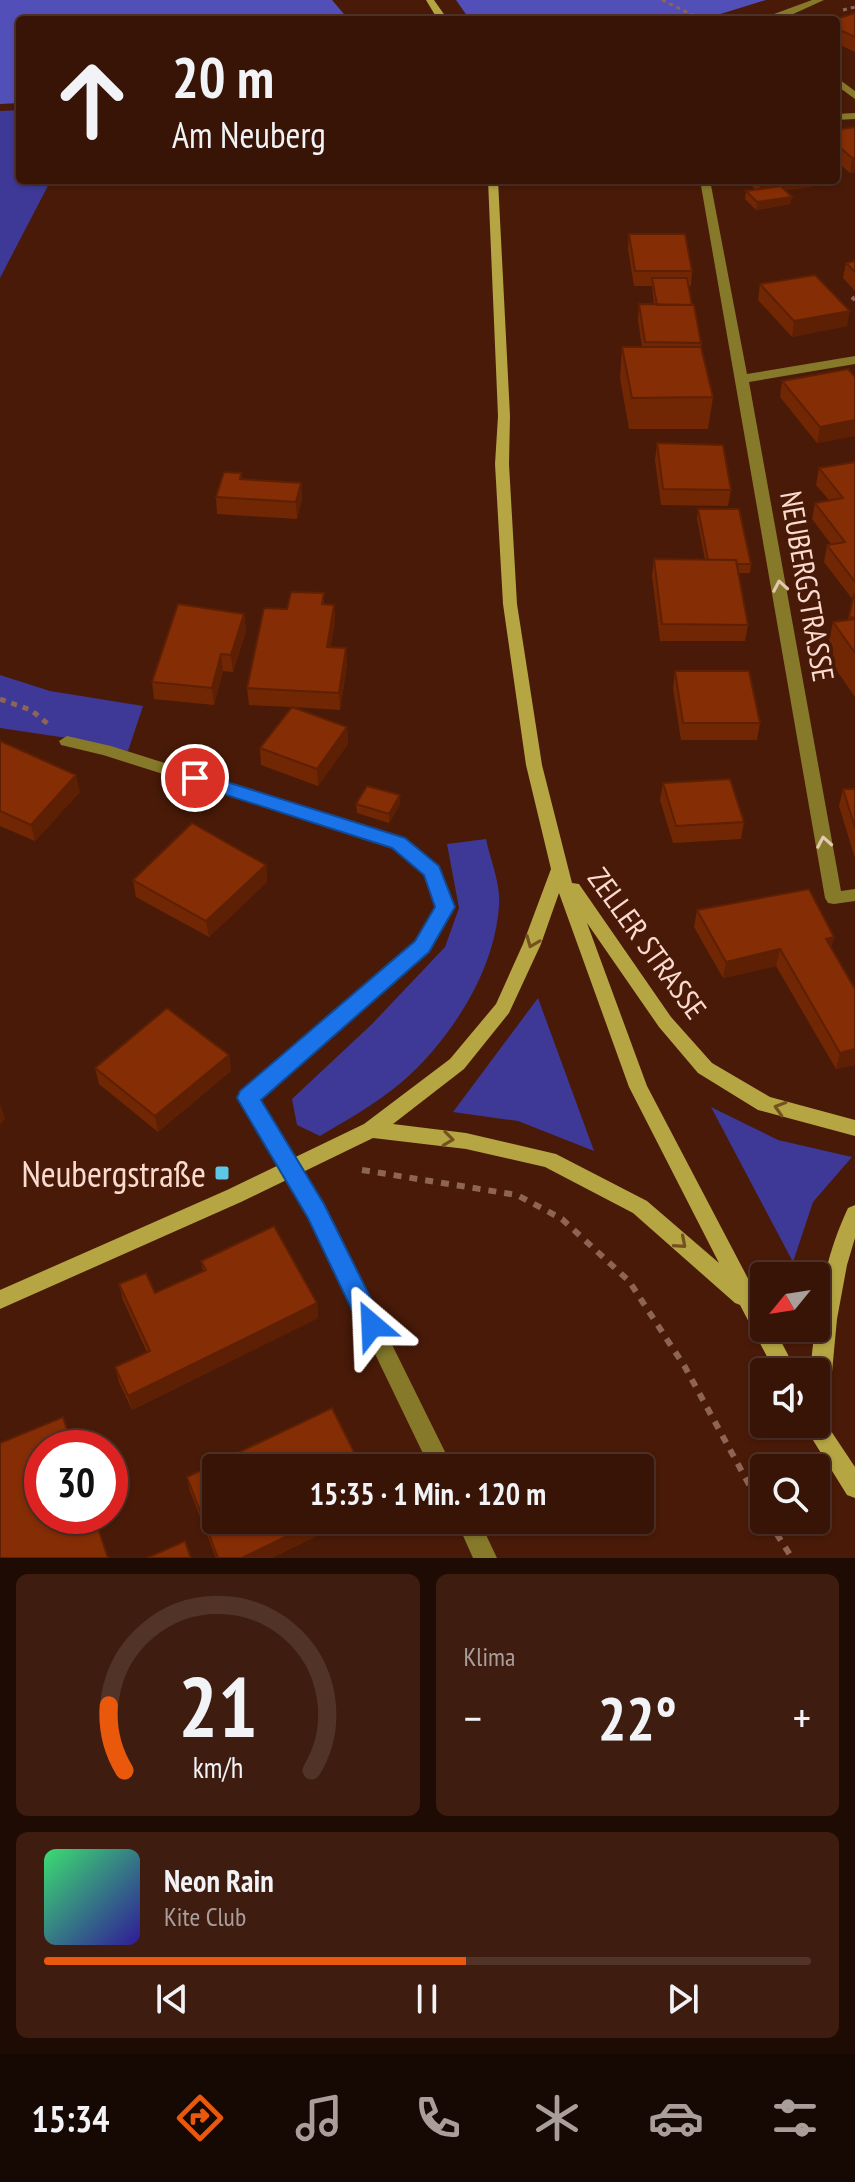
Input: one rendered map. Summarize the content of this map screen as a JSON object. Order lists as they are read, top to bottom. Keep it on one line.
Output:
{"streets":{"main road":["ZELLER STRASSE"],"street":["NEUBERGSTRASSE"]},"one_way":["NEUBERGSTRASSE"],"places":{"transit":["Neubergstraße"]},"north":"bottom left","page":{"turn":["20 m","Am Neuberg"],"limit":"30","trip":"15:35 · 1 Min. · 120 m","tile":"Klima","heat":["−","22°","+"],"song":["Neon Rain","Kite Club"],"tabs":"15:34","gauge":["21","km/h"]}}
